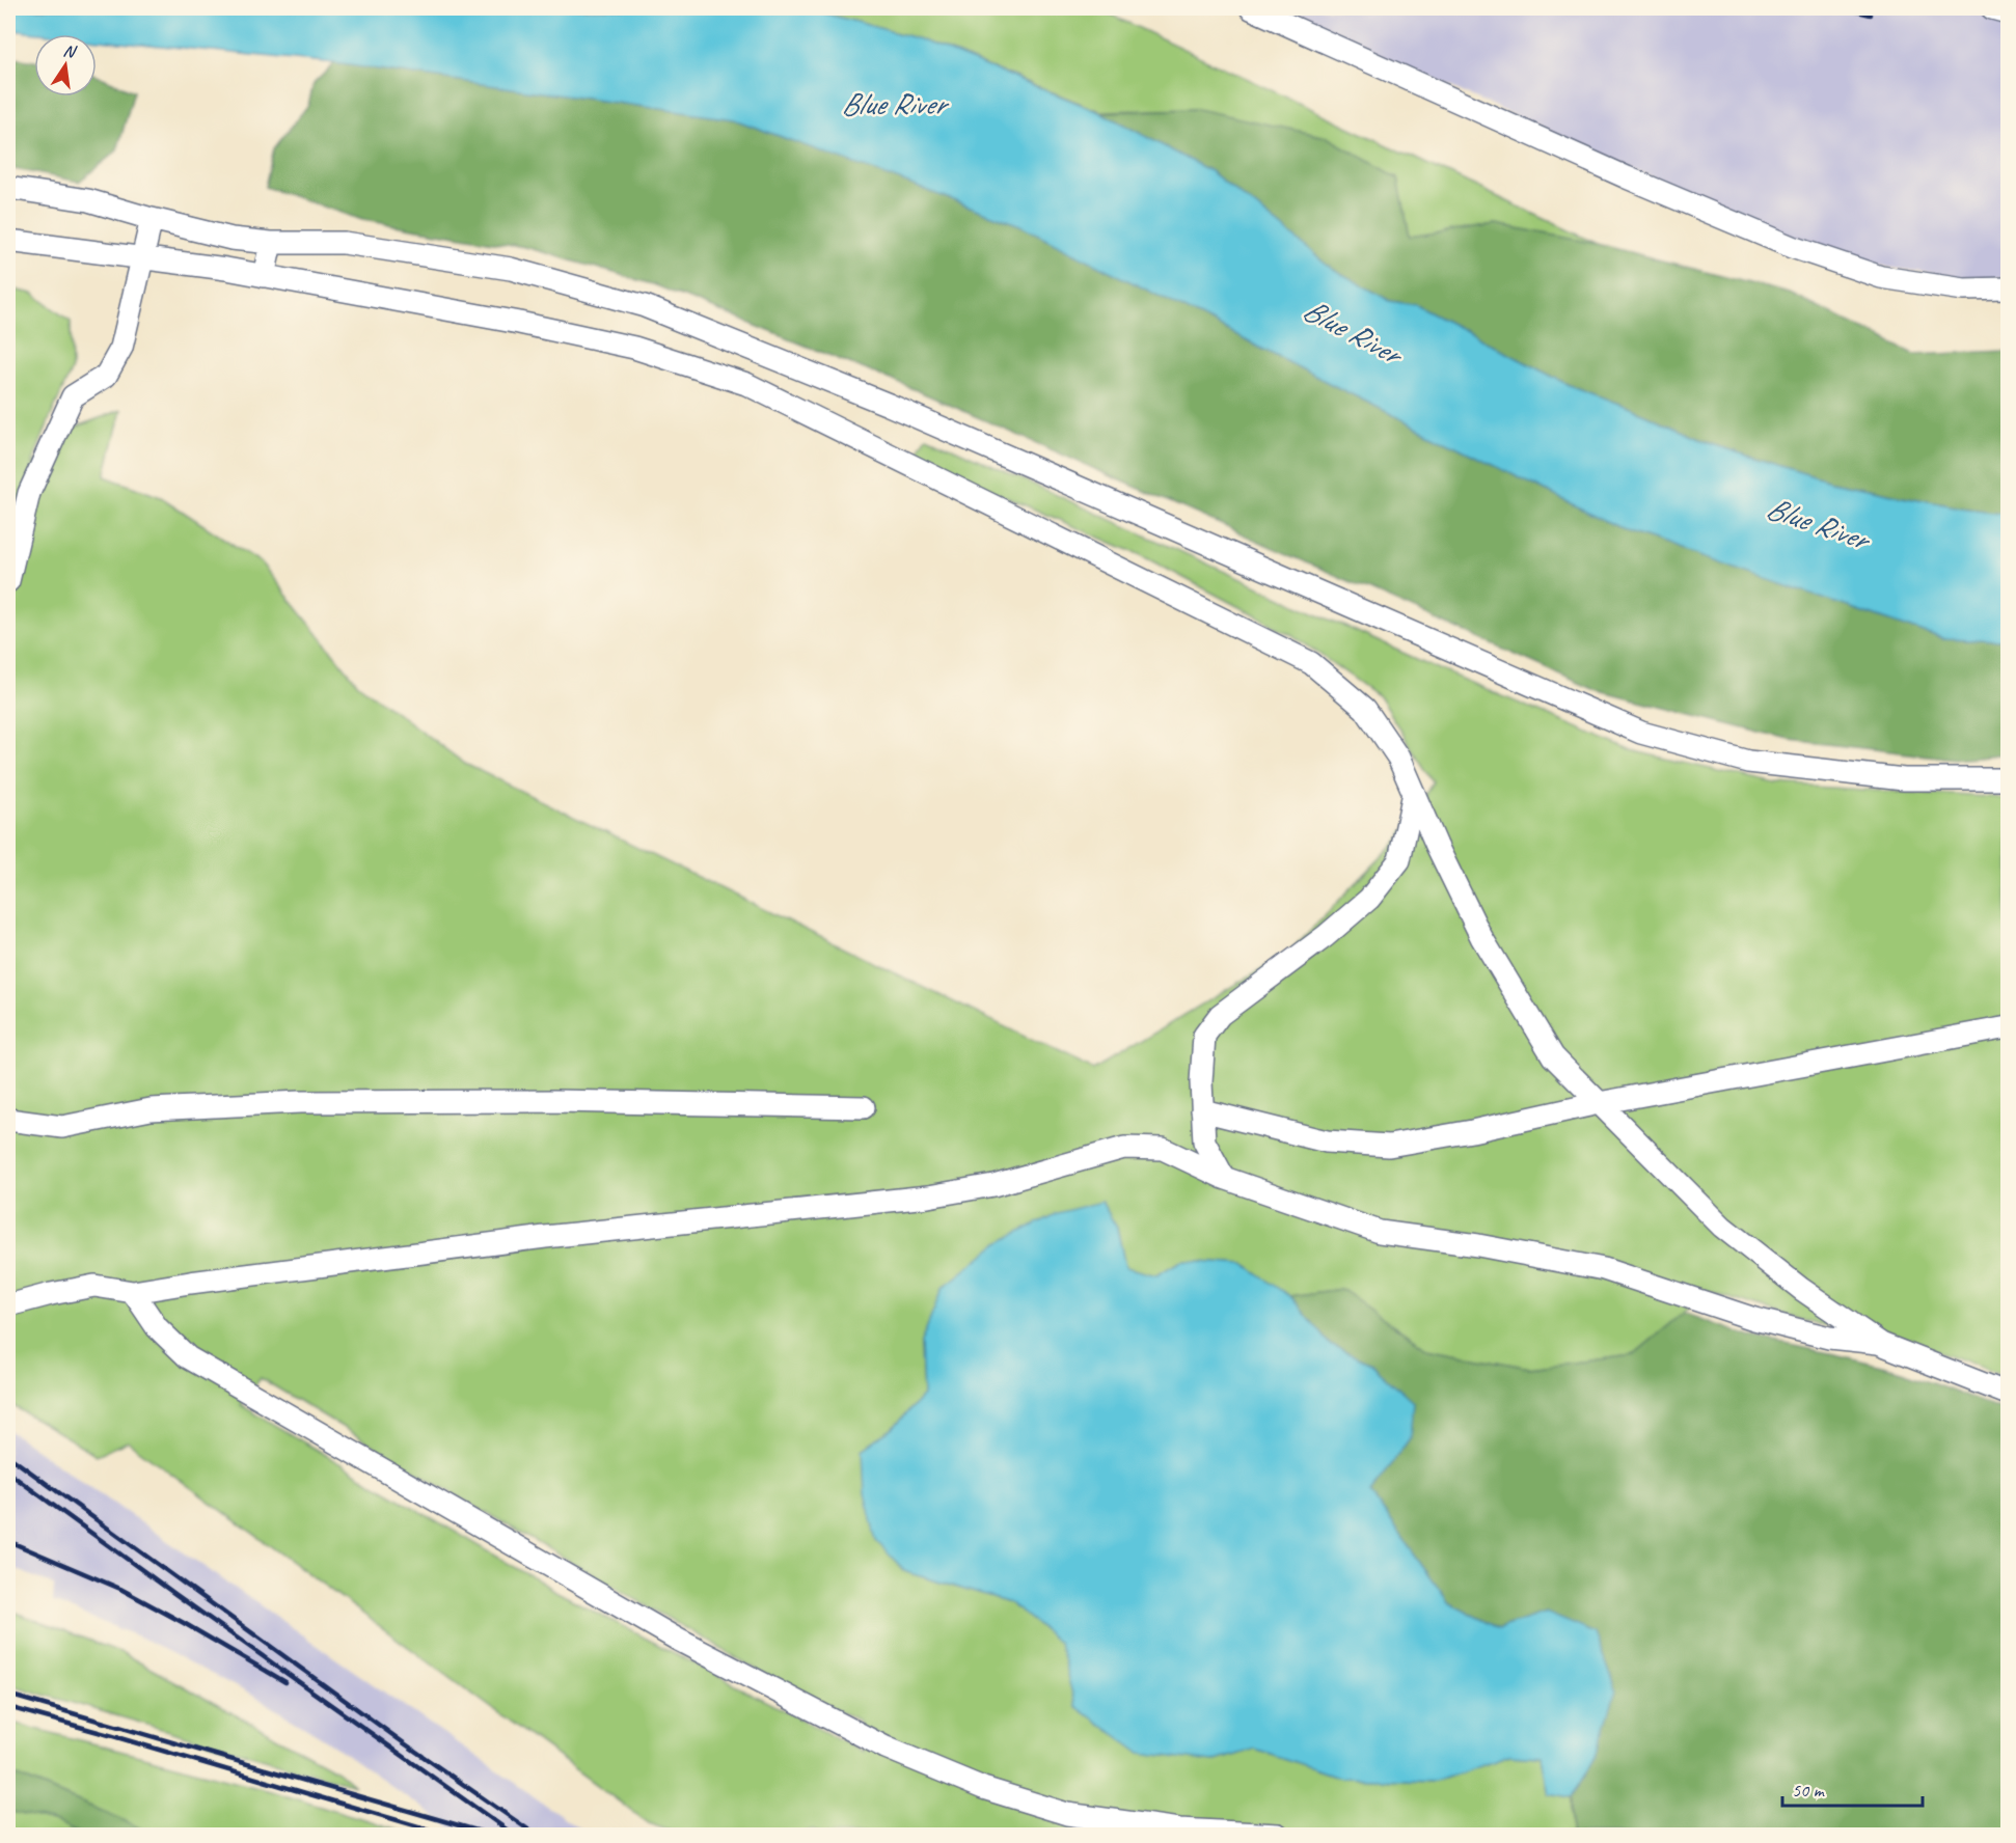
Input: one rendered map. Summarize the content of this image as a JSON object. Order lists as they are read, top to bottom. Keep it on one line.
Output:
{"water":["Blue River"],"scale_bar":"50 m","north":"top"}
